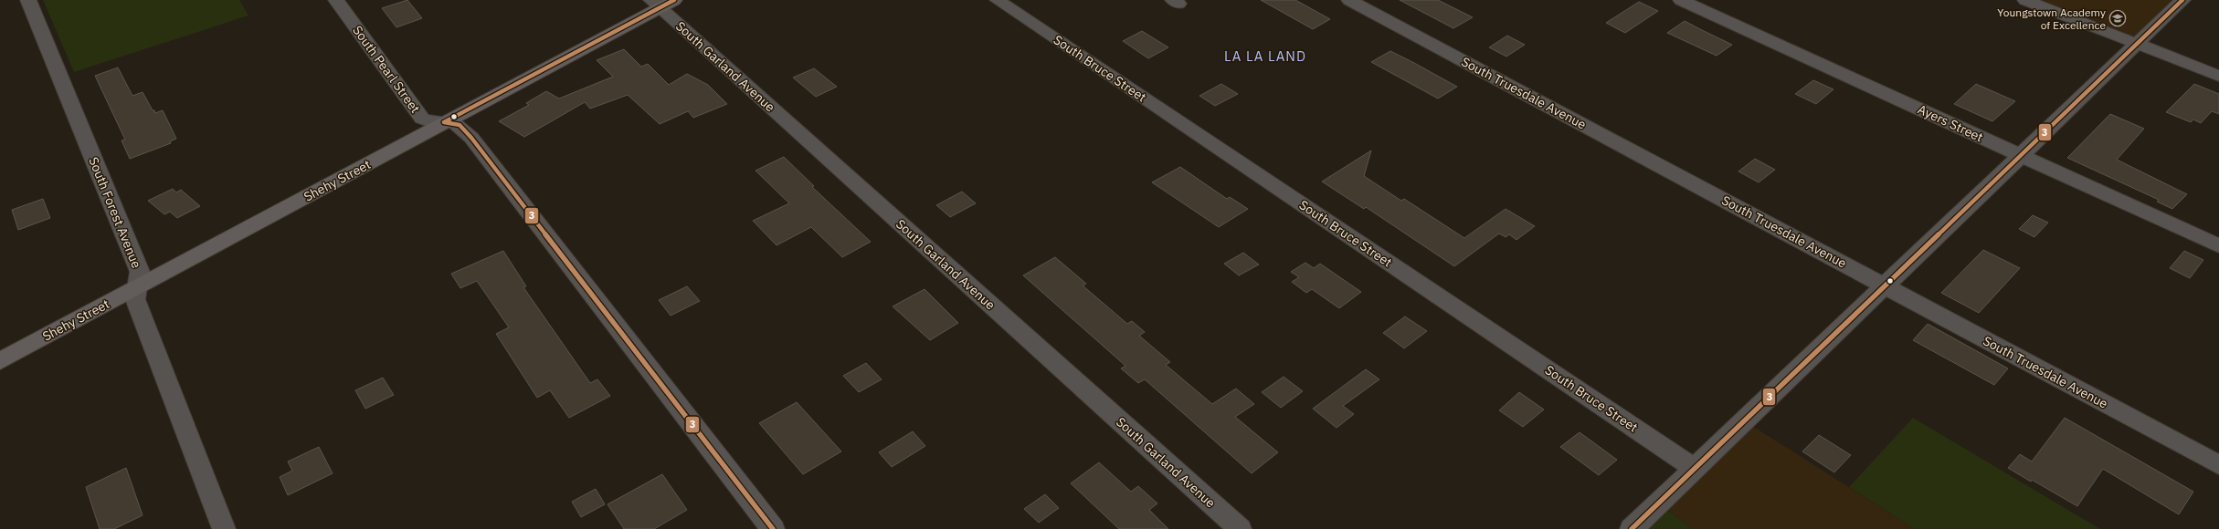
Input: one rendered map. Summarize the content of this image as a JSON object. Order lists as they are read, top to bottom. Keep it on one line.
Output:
{"streets":{"street":["South Garland Avenue","South Bruce Street","South Pearl Street","South Truesdale Avenue","Ayers Street","Shehy Street","South Forest Avenue"]},"crossings":[["South Garland Avenue","Shehy Street"],["South Pearl Street","Shehy Street"],["Shehy Street","South Forest Avenue"]],"districts":["LA LA LAND"],"places":{"school or university":["Youngstown Academy of Excellence"]},"lines":["transit line 3"]}
